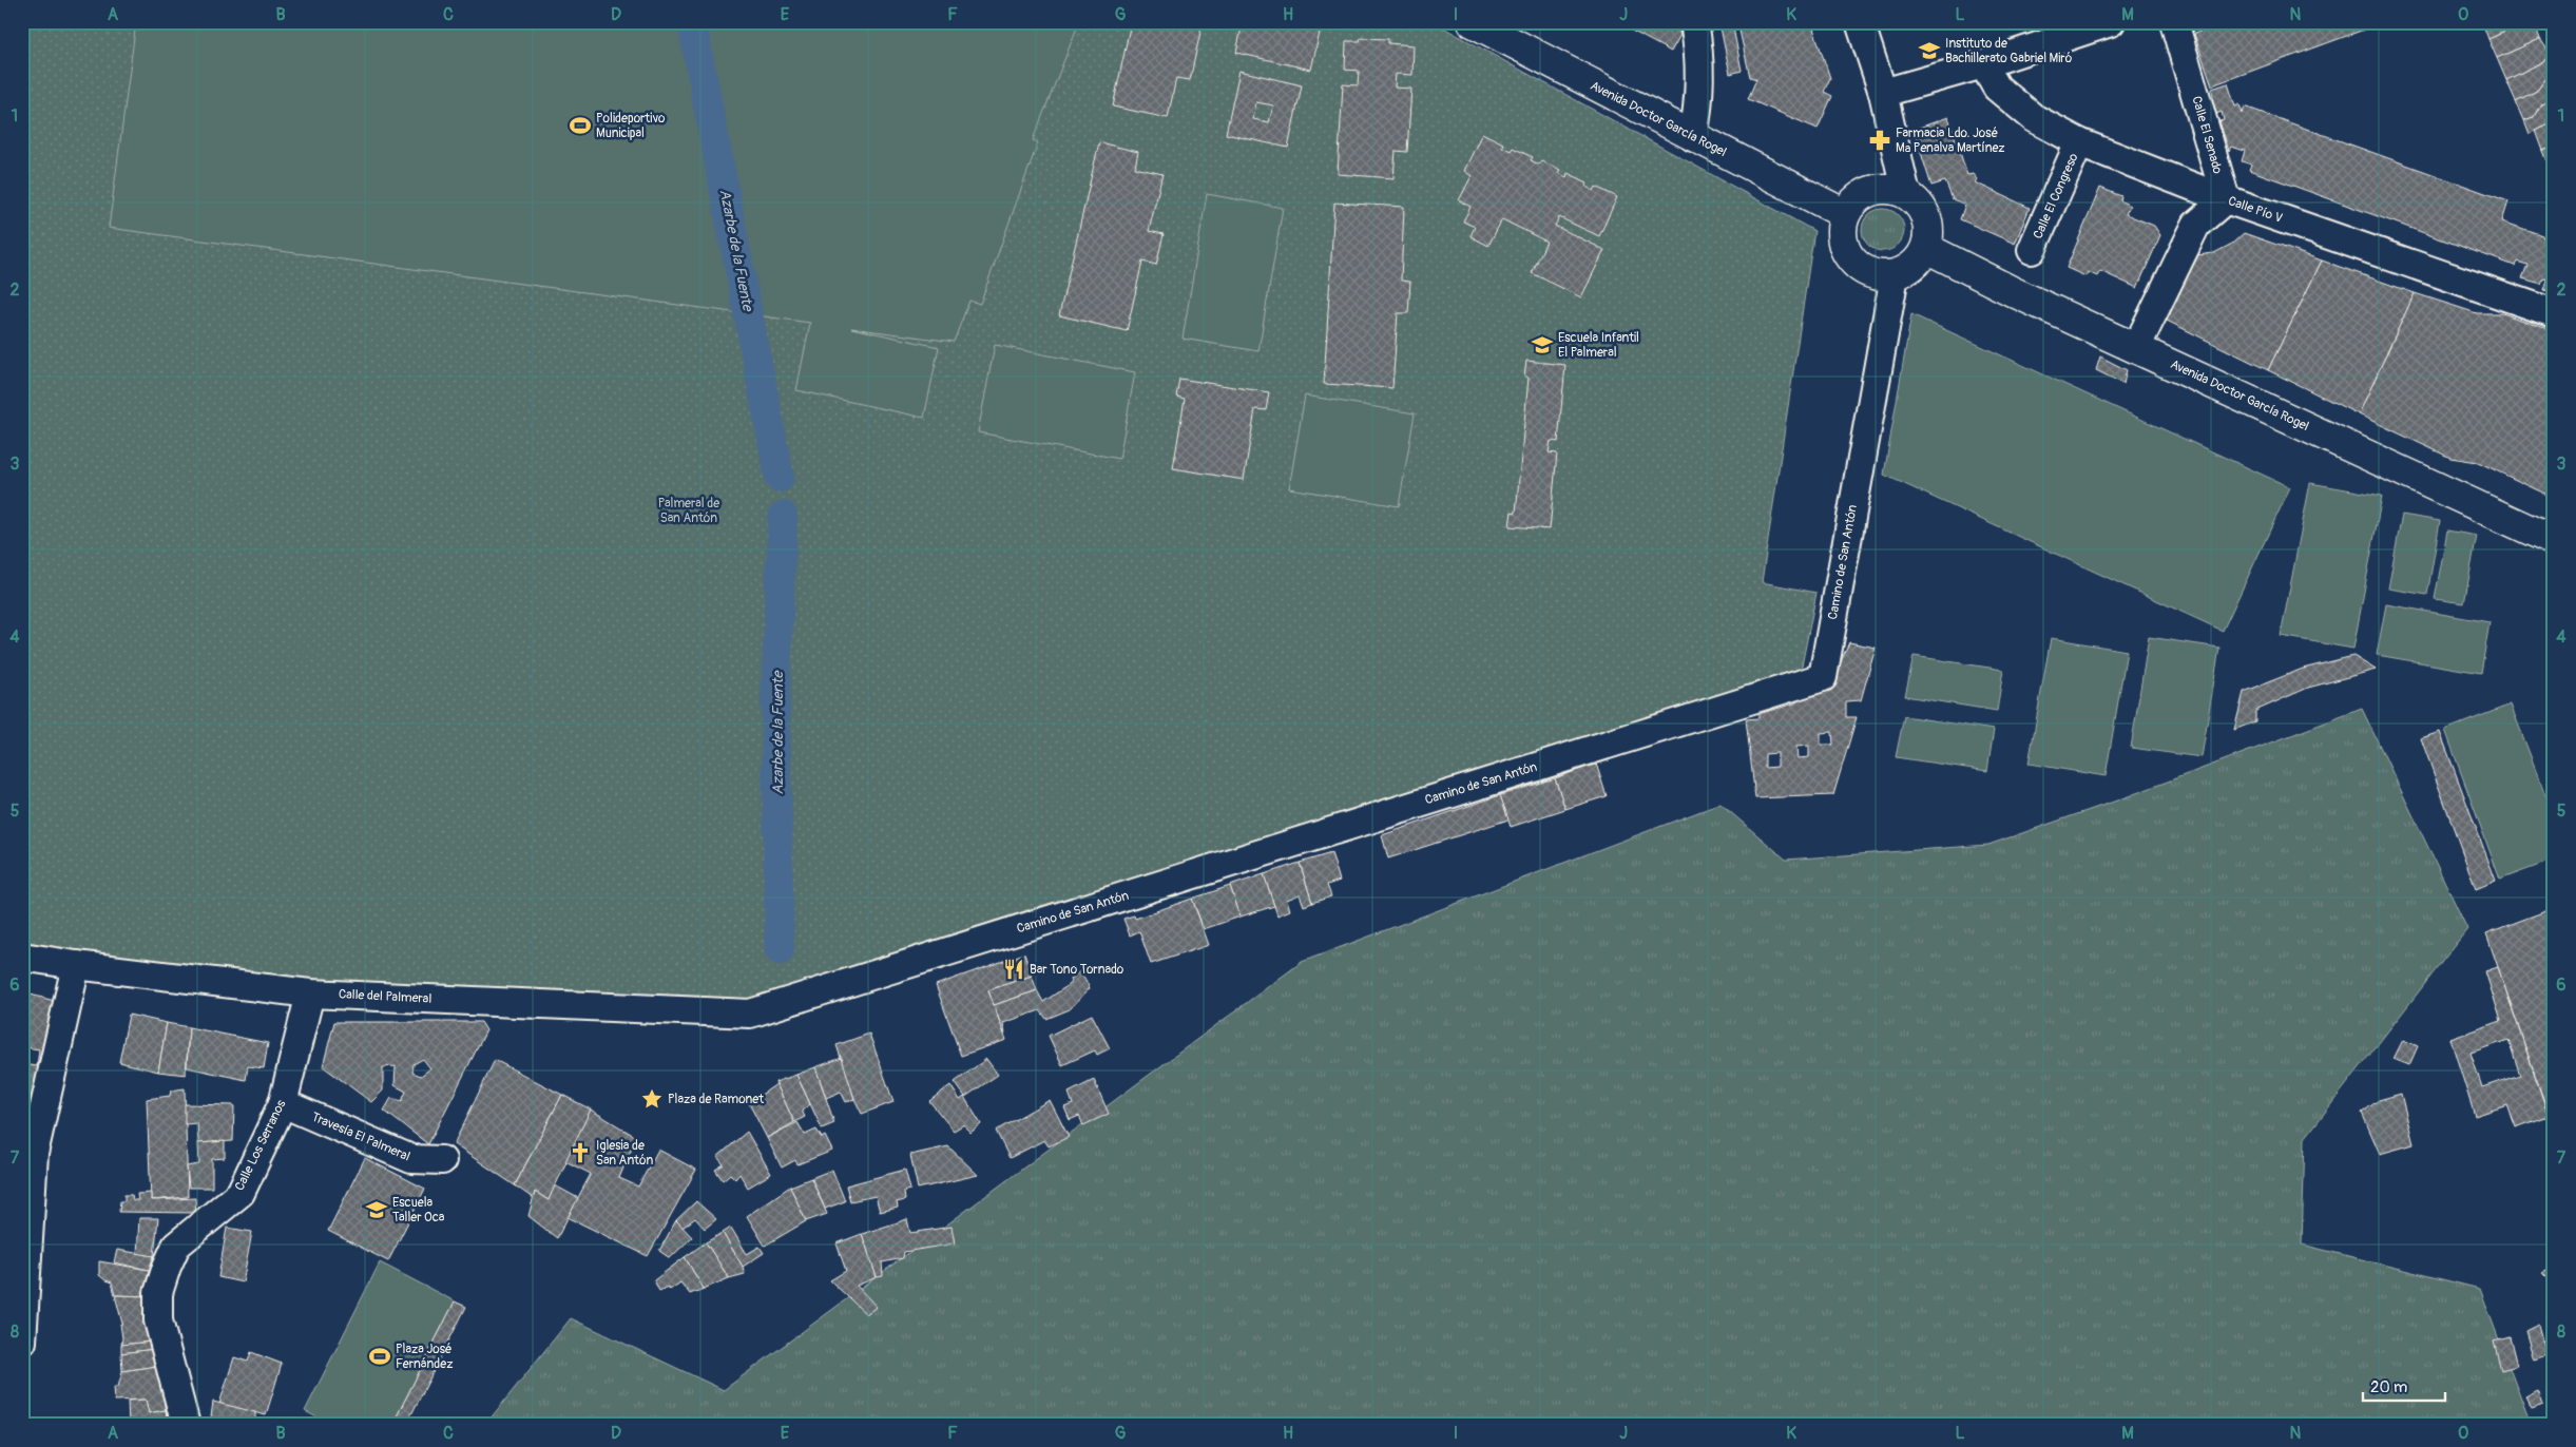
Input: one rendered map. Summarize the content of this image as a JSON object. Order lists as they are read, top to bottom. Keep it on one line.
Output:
{"streets":{"street":["Avenida Doctor García Rogel","Calle El Senado","Calle El Congreso","Calle Pío V","Camino de San Antón","Calle del Palmeral","Travesía El Palmeral","Calle Los Serranos"]},"crossings":[["Avenida Doctor García Rogel","Camino de San Antón"],["Calle El Senado","Calle Pío V"],["Calle El Congreso","Calle Pío V"],["Camino de San Antón","Calle del Palmeral"],["Calle del Palmeral","Calle Los Serranos"],["Travesía El Palmeral","Calle Los Serranos"]],"water":["Azarbe de la Fuente"],"parks":["Palmeral de San Antón"],"places":{"school or university":["Instituto de Bachillerato Gabriel Miró","Escuela Infantil El Palmeral","Escuela Taller Oca"],"sports":["Polideportivo Municipal","Plaza José Fernández"],"pharmacy":["Farmacia Ldo. José Mª Penalva Martínez"],"restaurant":["Bar Tono Tornado"],"place":["Plaza de Ramonet"],"church":["Iglesia de San Antón"]},"scale_bar":"20 m","grid":{"columns":["A","B","C","D","E","F","G","H","I","J","K","L","M","N","O"],"rows":["1","2","3","4","5","6","7","8"]}}
